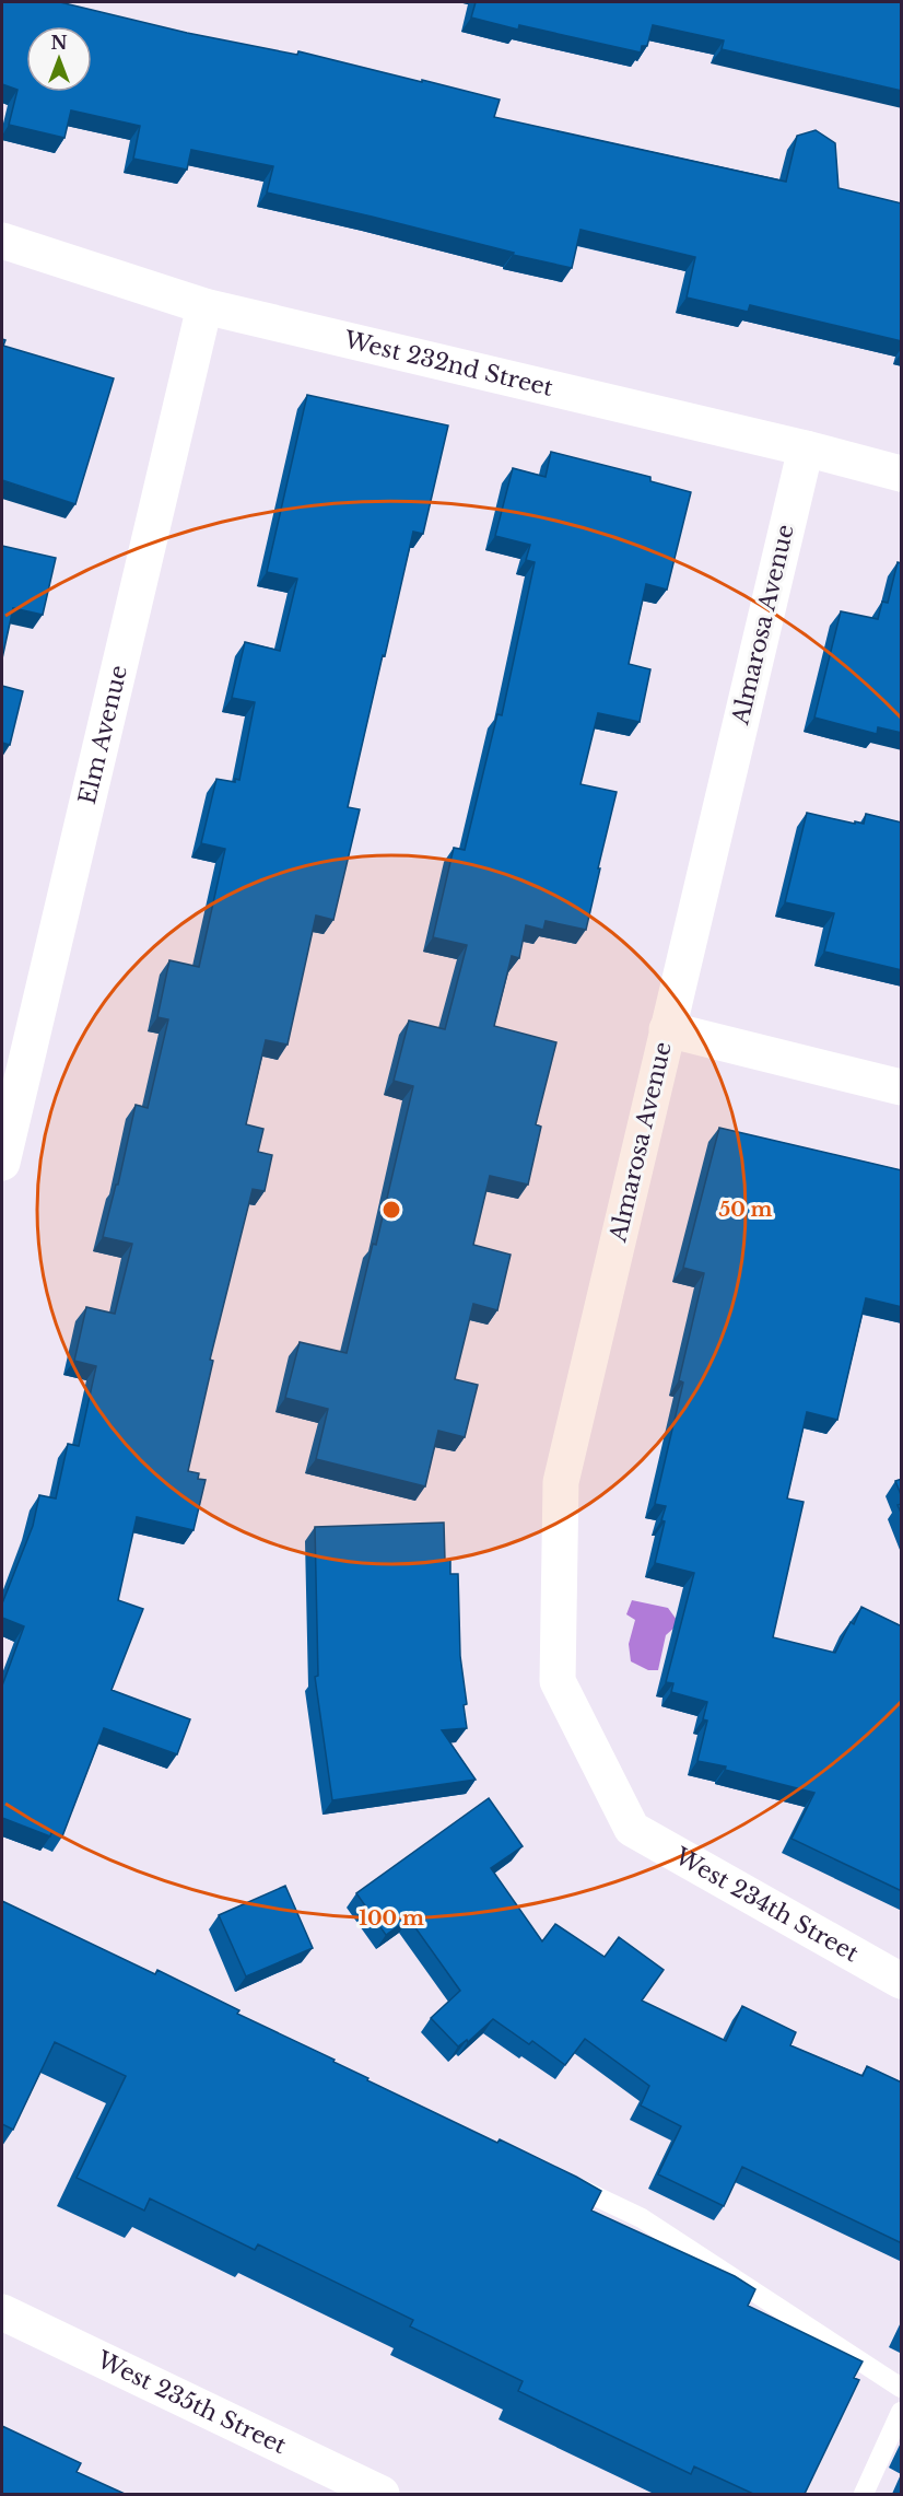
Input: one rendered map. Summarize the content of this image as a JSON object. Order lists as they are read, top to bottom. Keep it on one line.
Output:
{"streets":{"street":["West 232nd Street","Almarosa Avenue","Elm Avenue","West 234th Street","West 235th Street"]},"crossings":[["West 232nd Street","Almarosa Avenue"],["West 232nd Street","Elm Avenue"],["Almarosa Avenue","West 234th Street"]],"north":"top","rings":["50 m","100 m"]}
